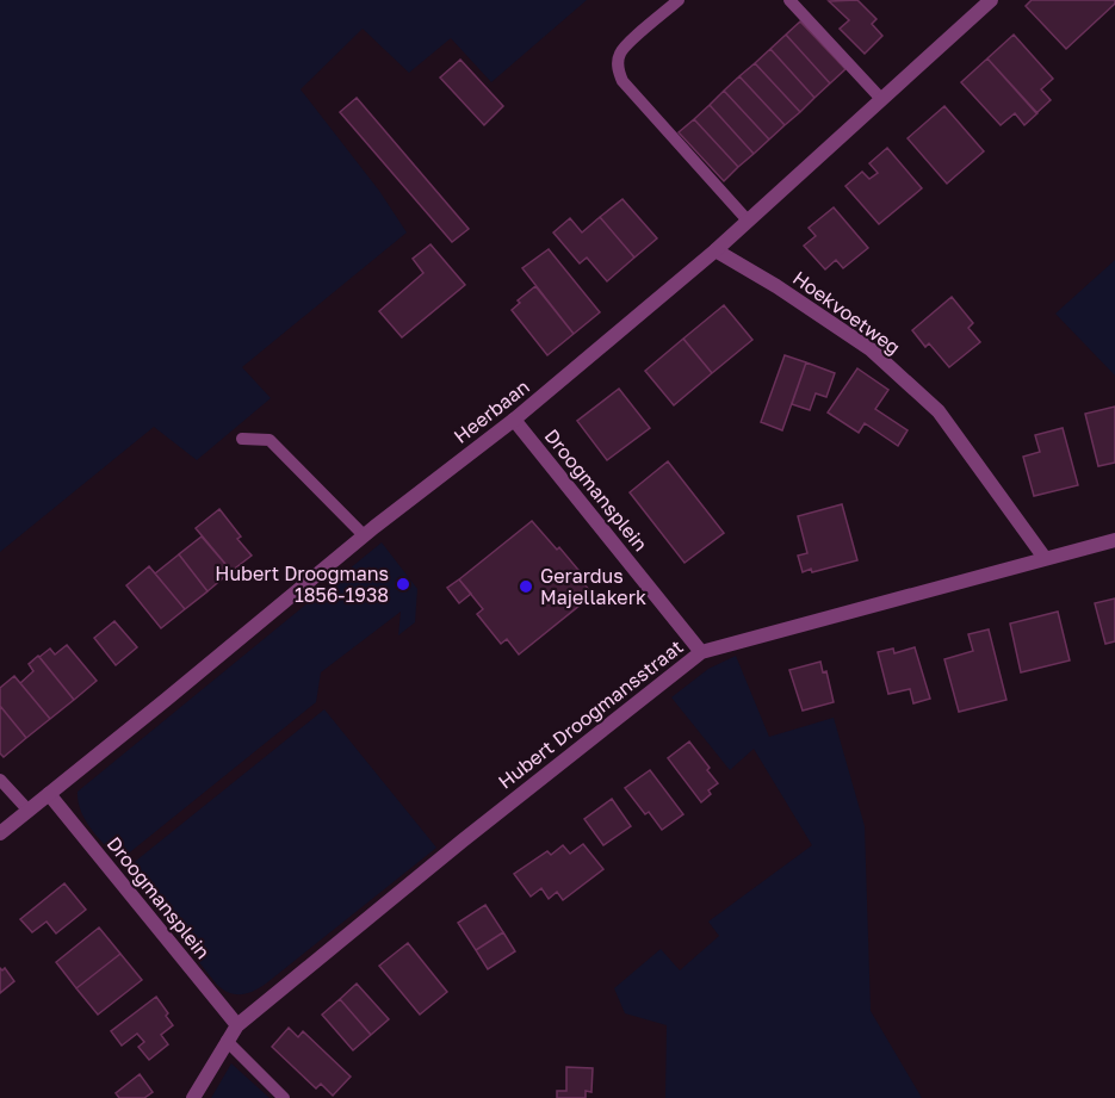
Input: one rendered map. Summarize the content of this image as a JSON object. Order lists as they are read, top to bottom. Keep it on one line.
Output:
{"streets":{"street":["Hoekvoetweg","Heerbaan","Droogmansplein","Hubert Droogmansstraat"]},"crossings":[["Hoekvoetweg","Heerbaan"],["Hoekvoetweg","Hubert Droogmansstraat"],["Heerbaan","Droogmansplein"],["Droogmansplein","Hubert Droogmansstraat"]],"places":["Hubert Droogmans 1856-1938","Gerardus Majellakerk"]}
